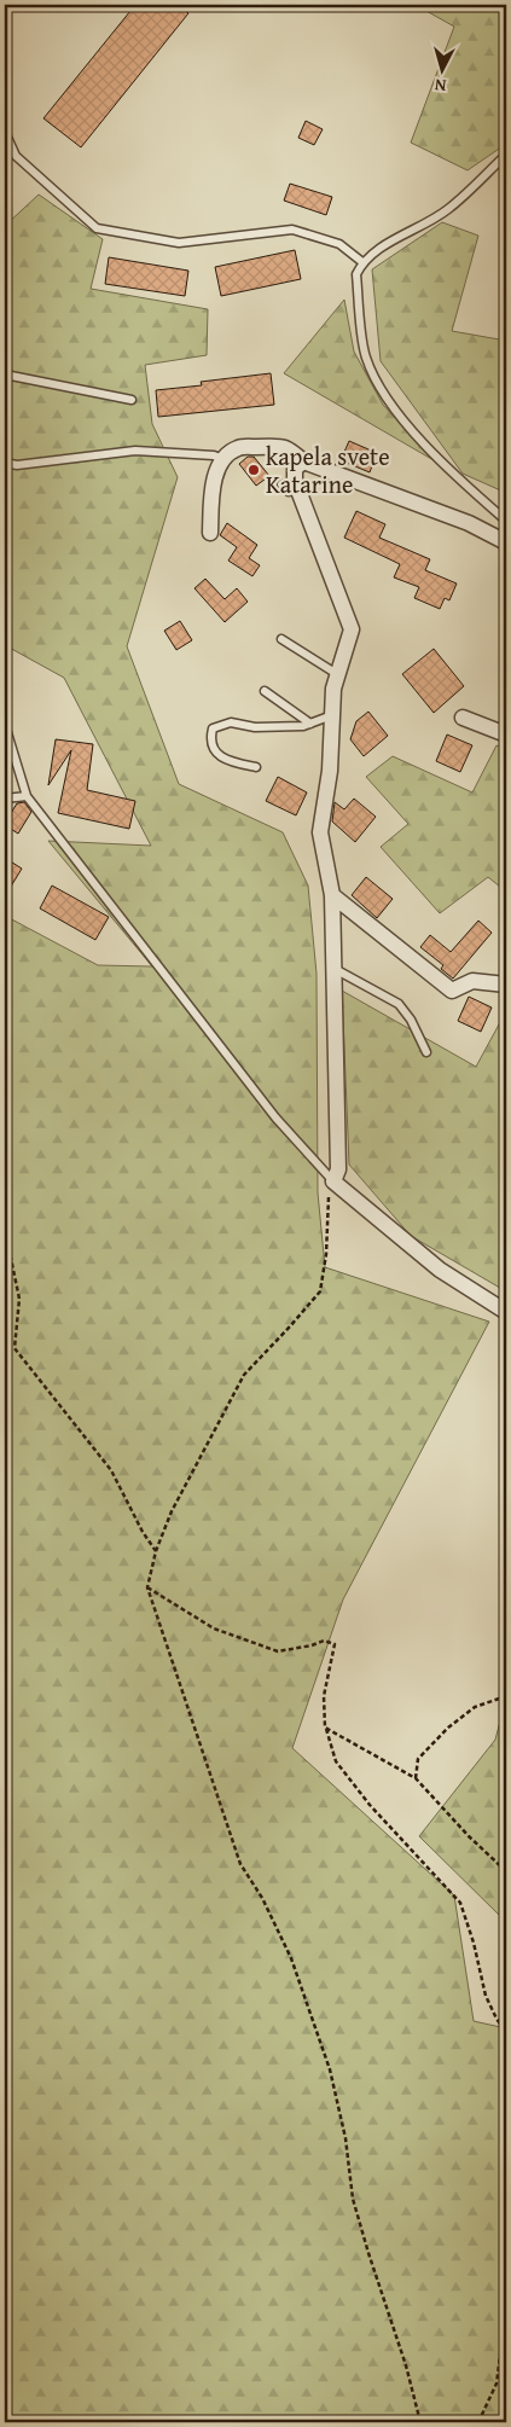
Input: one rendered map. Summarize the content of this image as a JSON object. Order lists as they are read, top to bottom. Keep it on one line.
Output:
{"places":["kapela svete Katarine"],"north":"bottom"}
